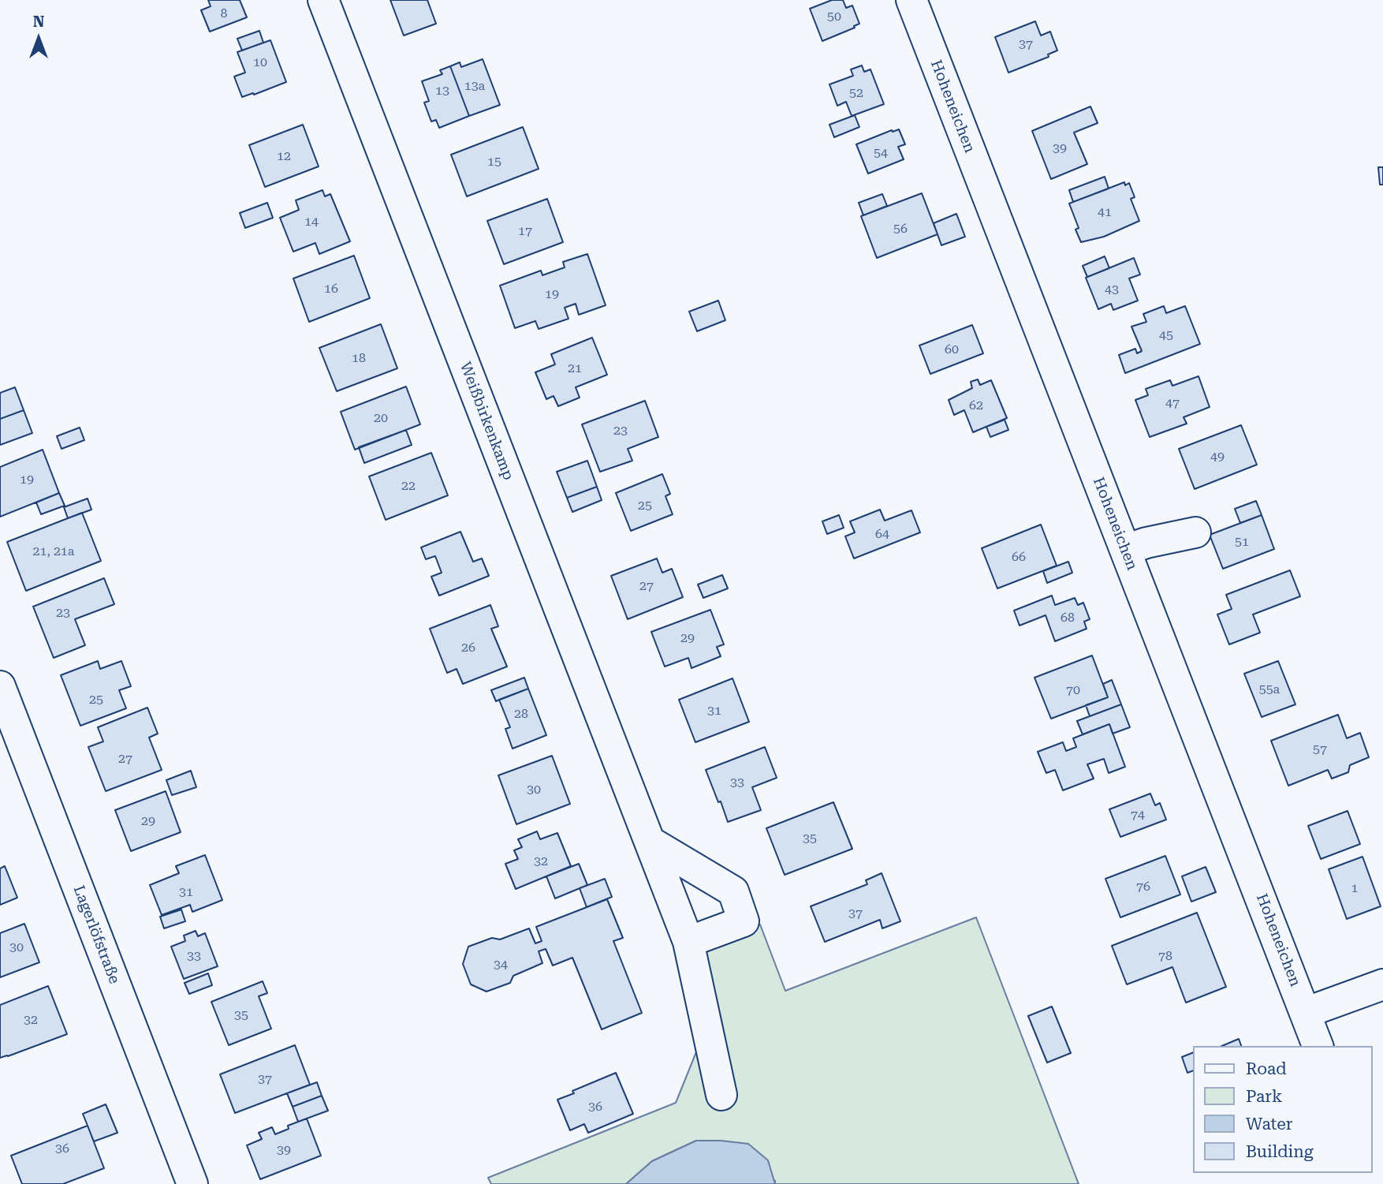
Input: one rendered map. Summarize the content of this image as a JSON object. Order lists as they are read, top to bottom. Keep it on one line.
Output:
{"streets":{"street":["Hoheneichen","Weißbirkenkamp","Lagerlöfstraße"]},"house_numbers":["8","50","37","10","13a","13","52","39","54","12","15","41","14","56","17","16","43","19","45","60","18","21","47","62","20","23","49","19","22","25","64","51","21, 21a","66","27","23","68","29","26","55a","70","25","31","28","57","27","33","30","74","29","35","32","76","1","31","37","30","33","78","34","35","32","37","36","36","39"],"legend":["Road","Park","Water","Building"],"north":"top"}
